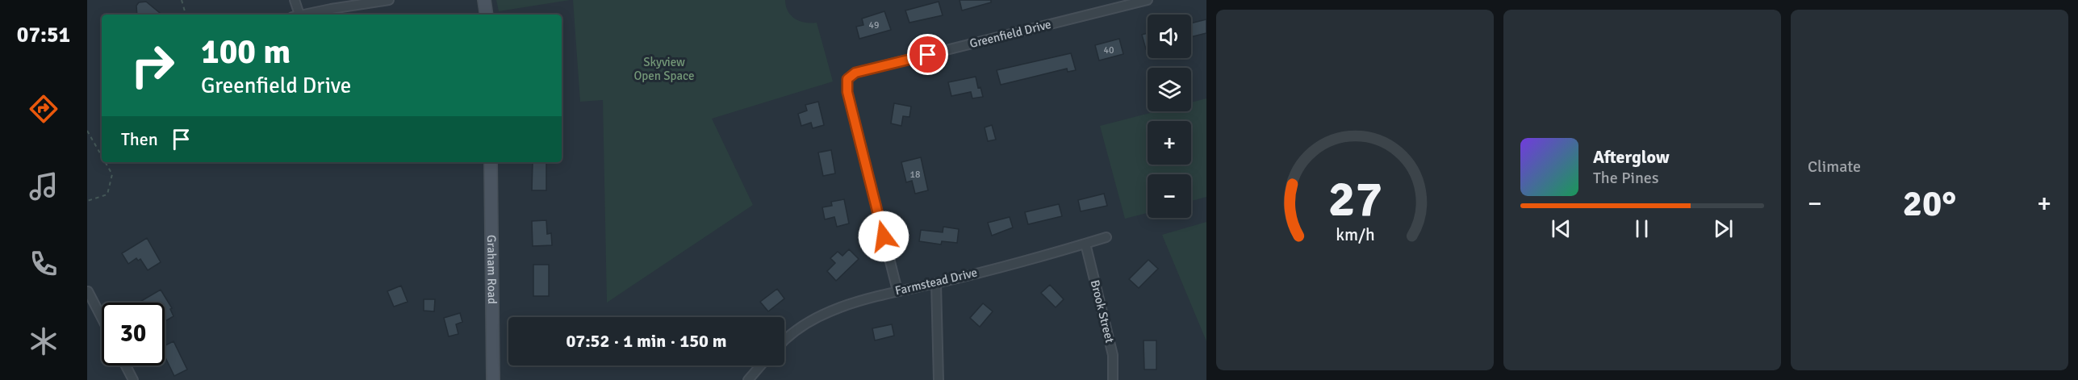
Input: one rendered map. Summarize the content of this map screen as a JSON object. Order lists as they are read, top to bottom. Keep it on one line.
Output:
{"streets":{"street":["Greenfield Drive","Graham Road","Farmstead Drive","Brook Street"]},"crossings":[["Greenfield Drive","Farmstead Drive"],["Farmstead Drive","Brook Street"]],"parks":["Skyview Open Space"],"house_numbers":["49","40","18"],"page":{"tabs":"07:51","tile":"Climate","map_buttons":["+","−"],"turn":["100 m","Greenfield Drive"],"then":"Then","song":["Afterglow","The Pines"],"heat":["−","20°","+"],"limit":"30","trip":"07:52 · 1 min · 150 m","gauge":["27","km/h"]}}
